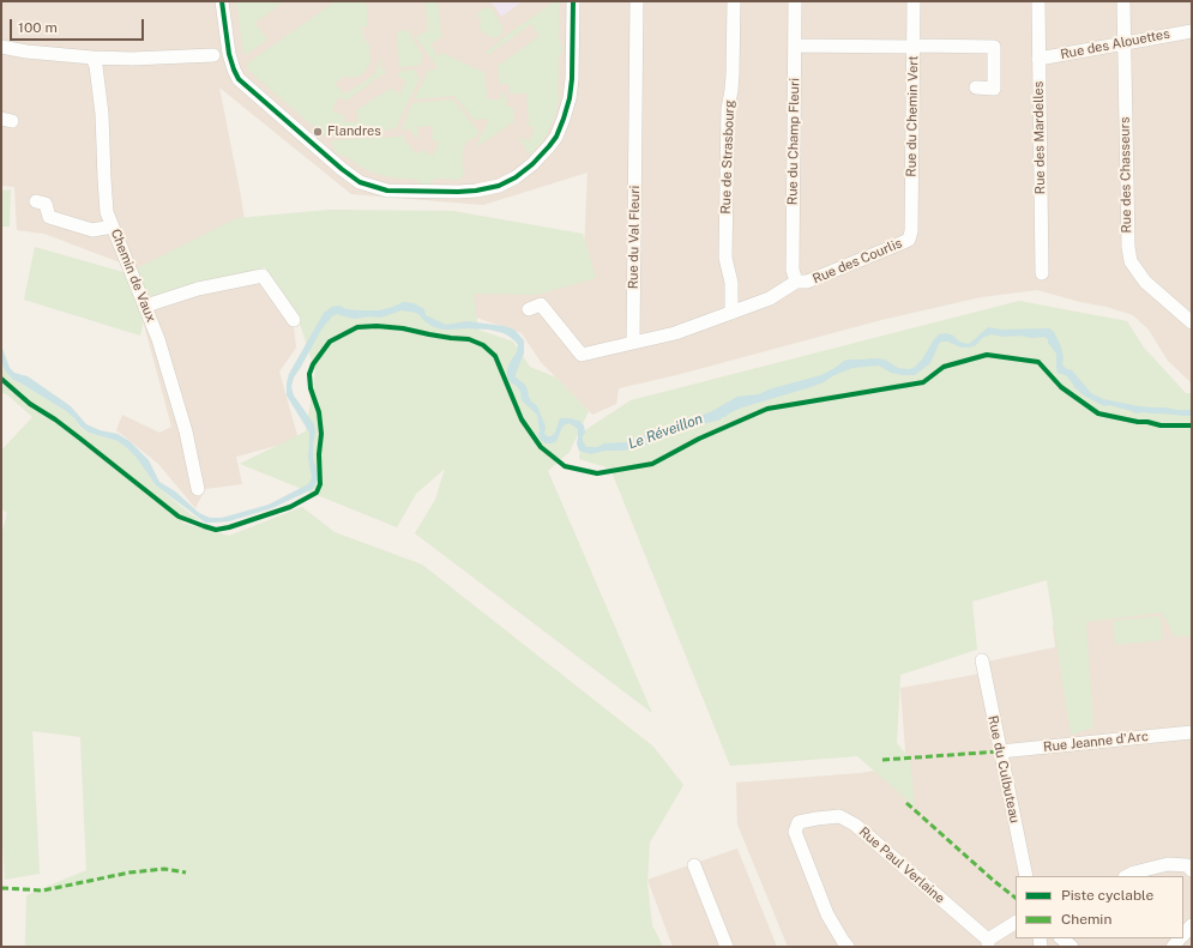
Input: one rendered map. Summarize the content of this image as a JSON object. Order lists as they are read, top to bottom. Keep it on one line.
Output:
{"streets":{"street":["Rue des Alouettes","Rue du Chemin Vert","Rue des Mardelles","Rue du Champ Fleuri","Rue de Strasbourg","Rue des Chasseurs","Rue du Val Fleuri","Rue des Courlis","Chemin de Vaux","Rue Jeanne d'Arc","Rue du Culbuteau","Rue Paul Verlaine"]},"crossings":[["Rue des Alouettes","Rue des Mardelles"],["Rue des Alouettes","Rue des Chasseurs"],["Rue du Chemin Vert","Rue des Courlis"],["Rue du Champ Fleuri","Rue des Courlis"],["Rue Jeanne d'Arc","Rue du Culbuteau"]],"water":["Le Réveillon"],"places":["Flandres"],"legend":["Piste cyclable","Chemin"],"scale_bar":"100 m"}
